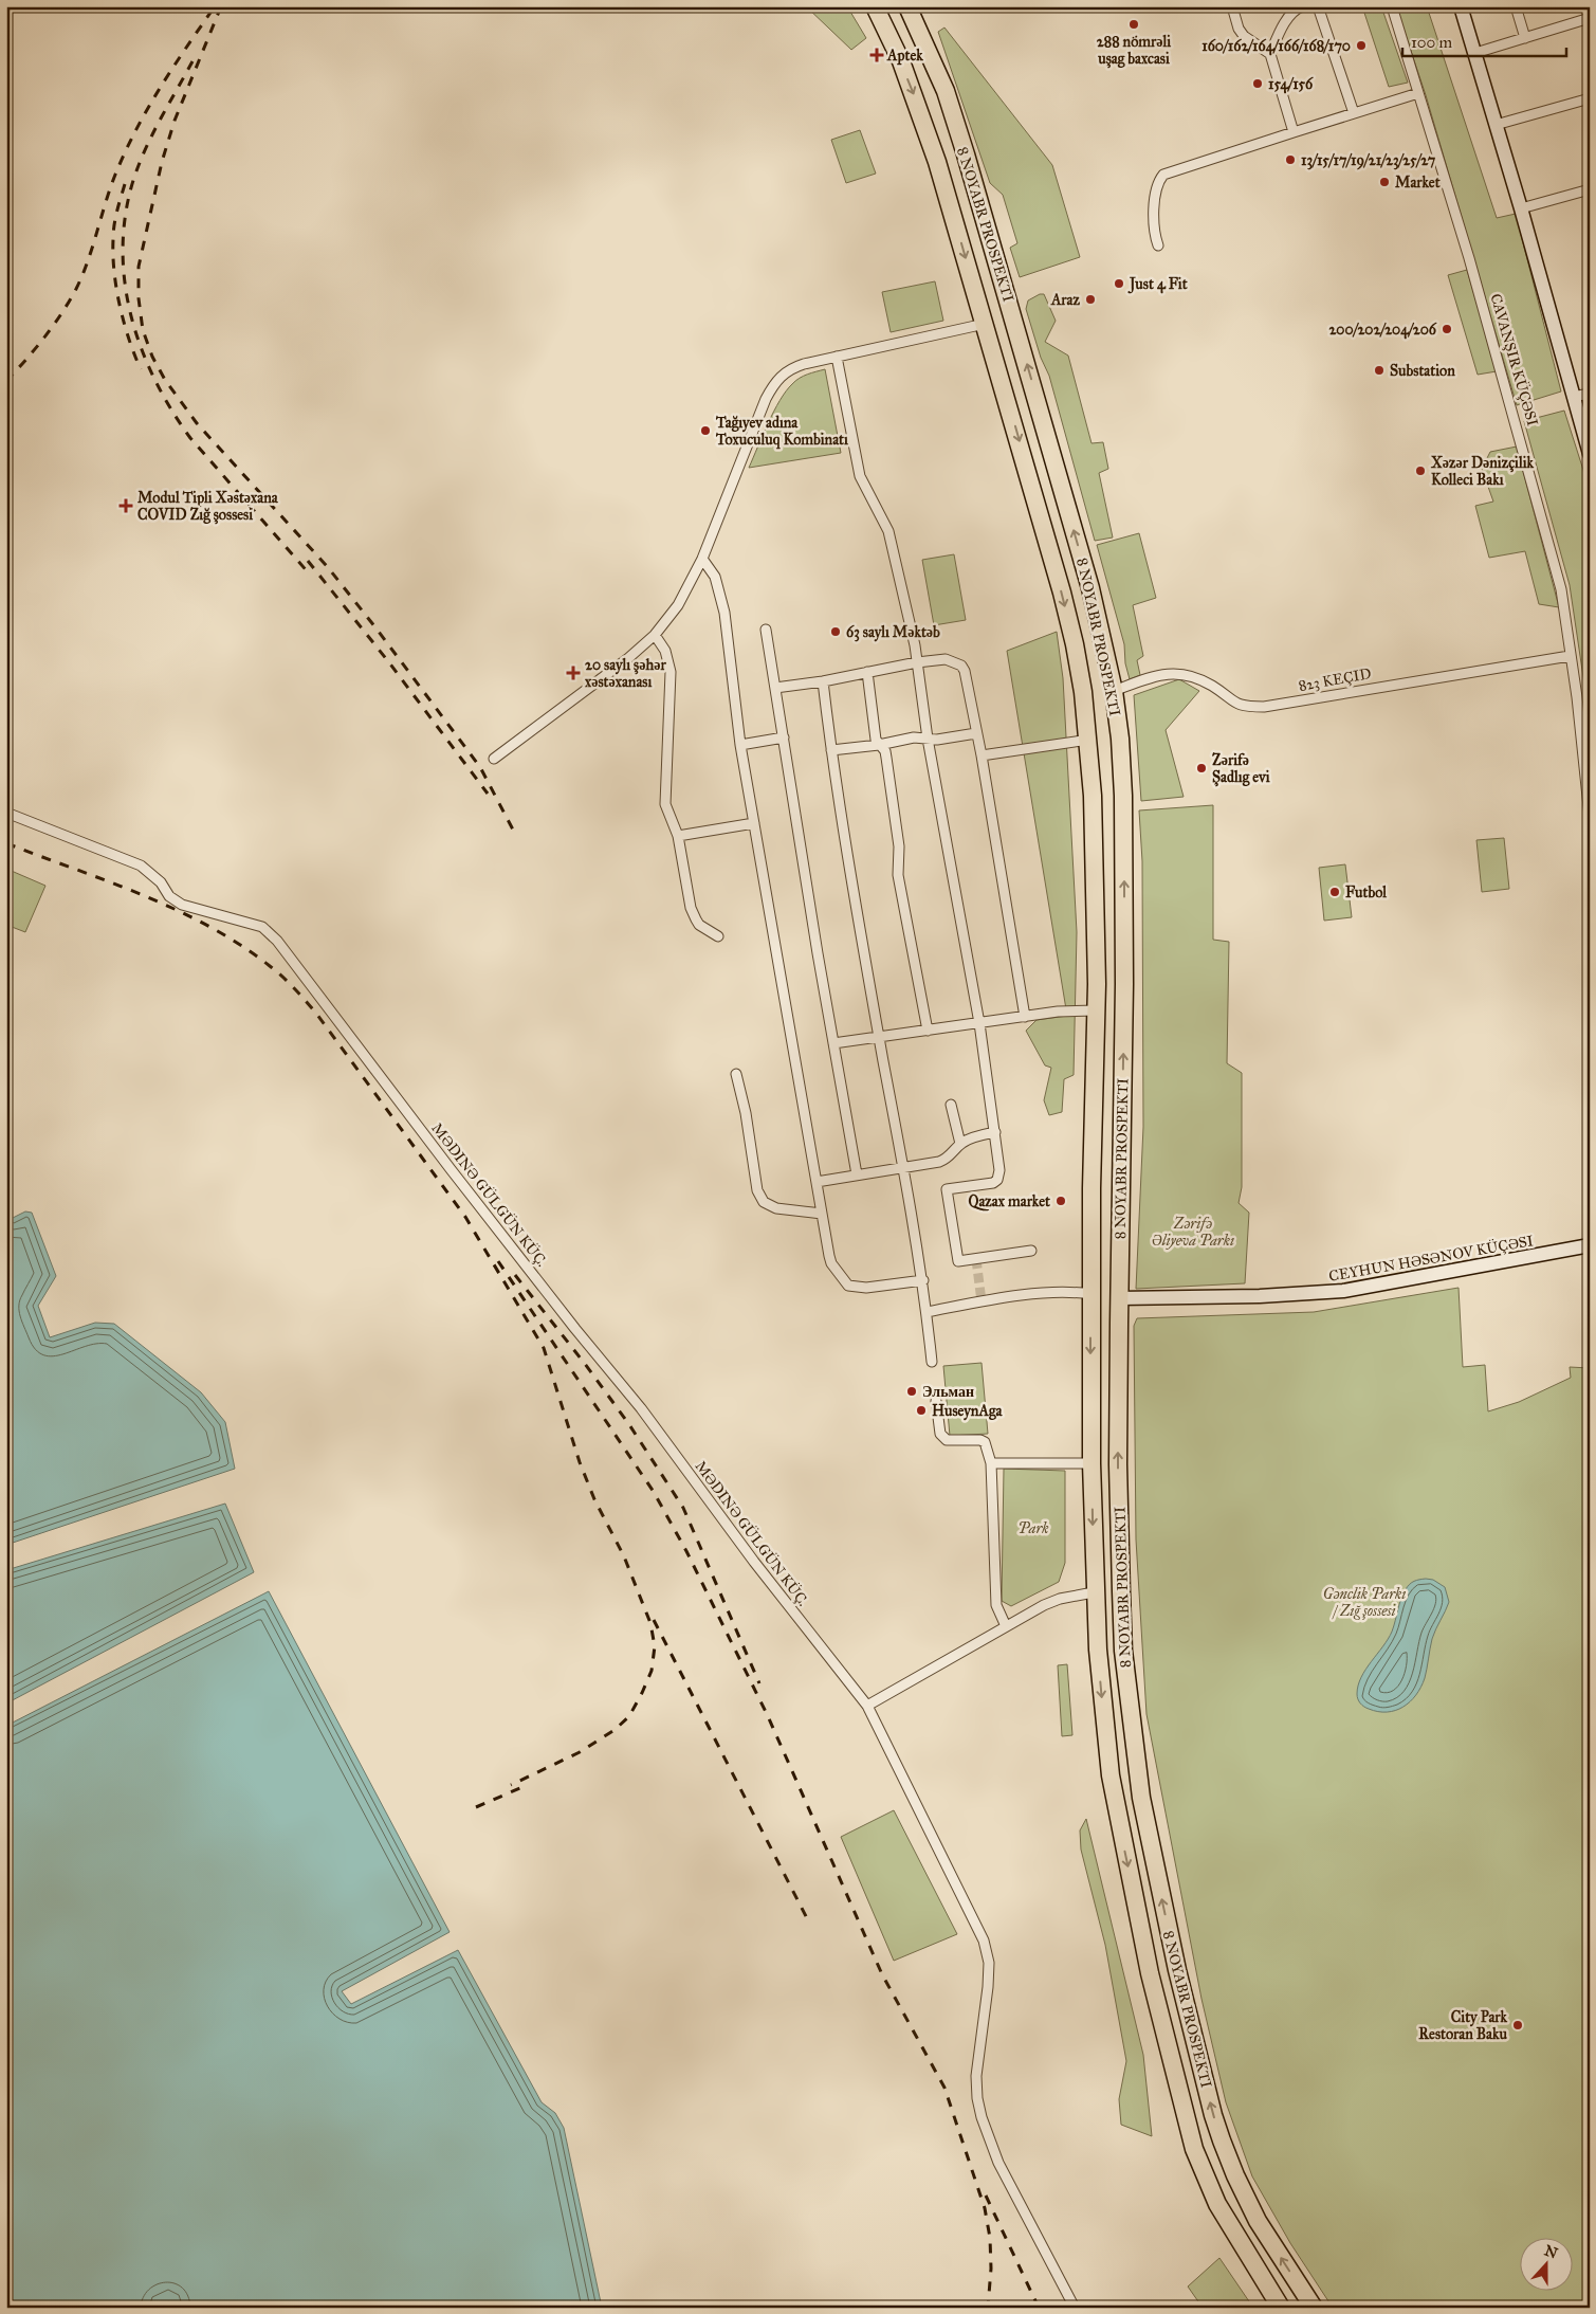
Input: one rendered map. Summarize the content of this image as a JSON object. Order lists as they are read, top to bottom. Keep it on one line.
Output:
{"streets":{"highway":["8 NOYABR PROSPEKTI"],"main road":["CEYHUN HƏSƏNOV KÜÇƏSI"],"street":["CAVANŞIR KÜÇƏSI","823 KEÇID","MƏDINƏ GÜLGÜN KÜÇ."]},"crossings":[["8 NOYABR PROSPEKTI","823 KEÇID"],["8 NOYABR PROSPEKTI","CEYHUN HƏSƏNOV KÜÇƏSI"],["CAVANŞIR KÜÇƏSI","823 KEÇID"]],"parks":["Zərifə Əliyeva Parkı","Park","Gənclik Parkı / Zığ şossesi"],"places":{"other":["288 nömrəli uşag baxcasi","160/162/164/166/168/170","154/156","13/15/17/19/21/23/25/27","Market","Just 4 Fit","Araz","200/202/204/206","Substation","Tağıyev adına Toxuculuq Kombinatı","Xəzər Dənizçilik Kolleci Bakı","63 saylı Məktəb","Zərifə Şadlıg evi","Futbol","Qazax market","Эльман","HuseynAga","City Park Restoran Baku"],"health":["Aptek","Modul Tipli Xəstəxana COVID Zığ şossesi","20 saylı şəhər xəstəxanası"]},"scale_bar":"100 m","north":"top"}
